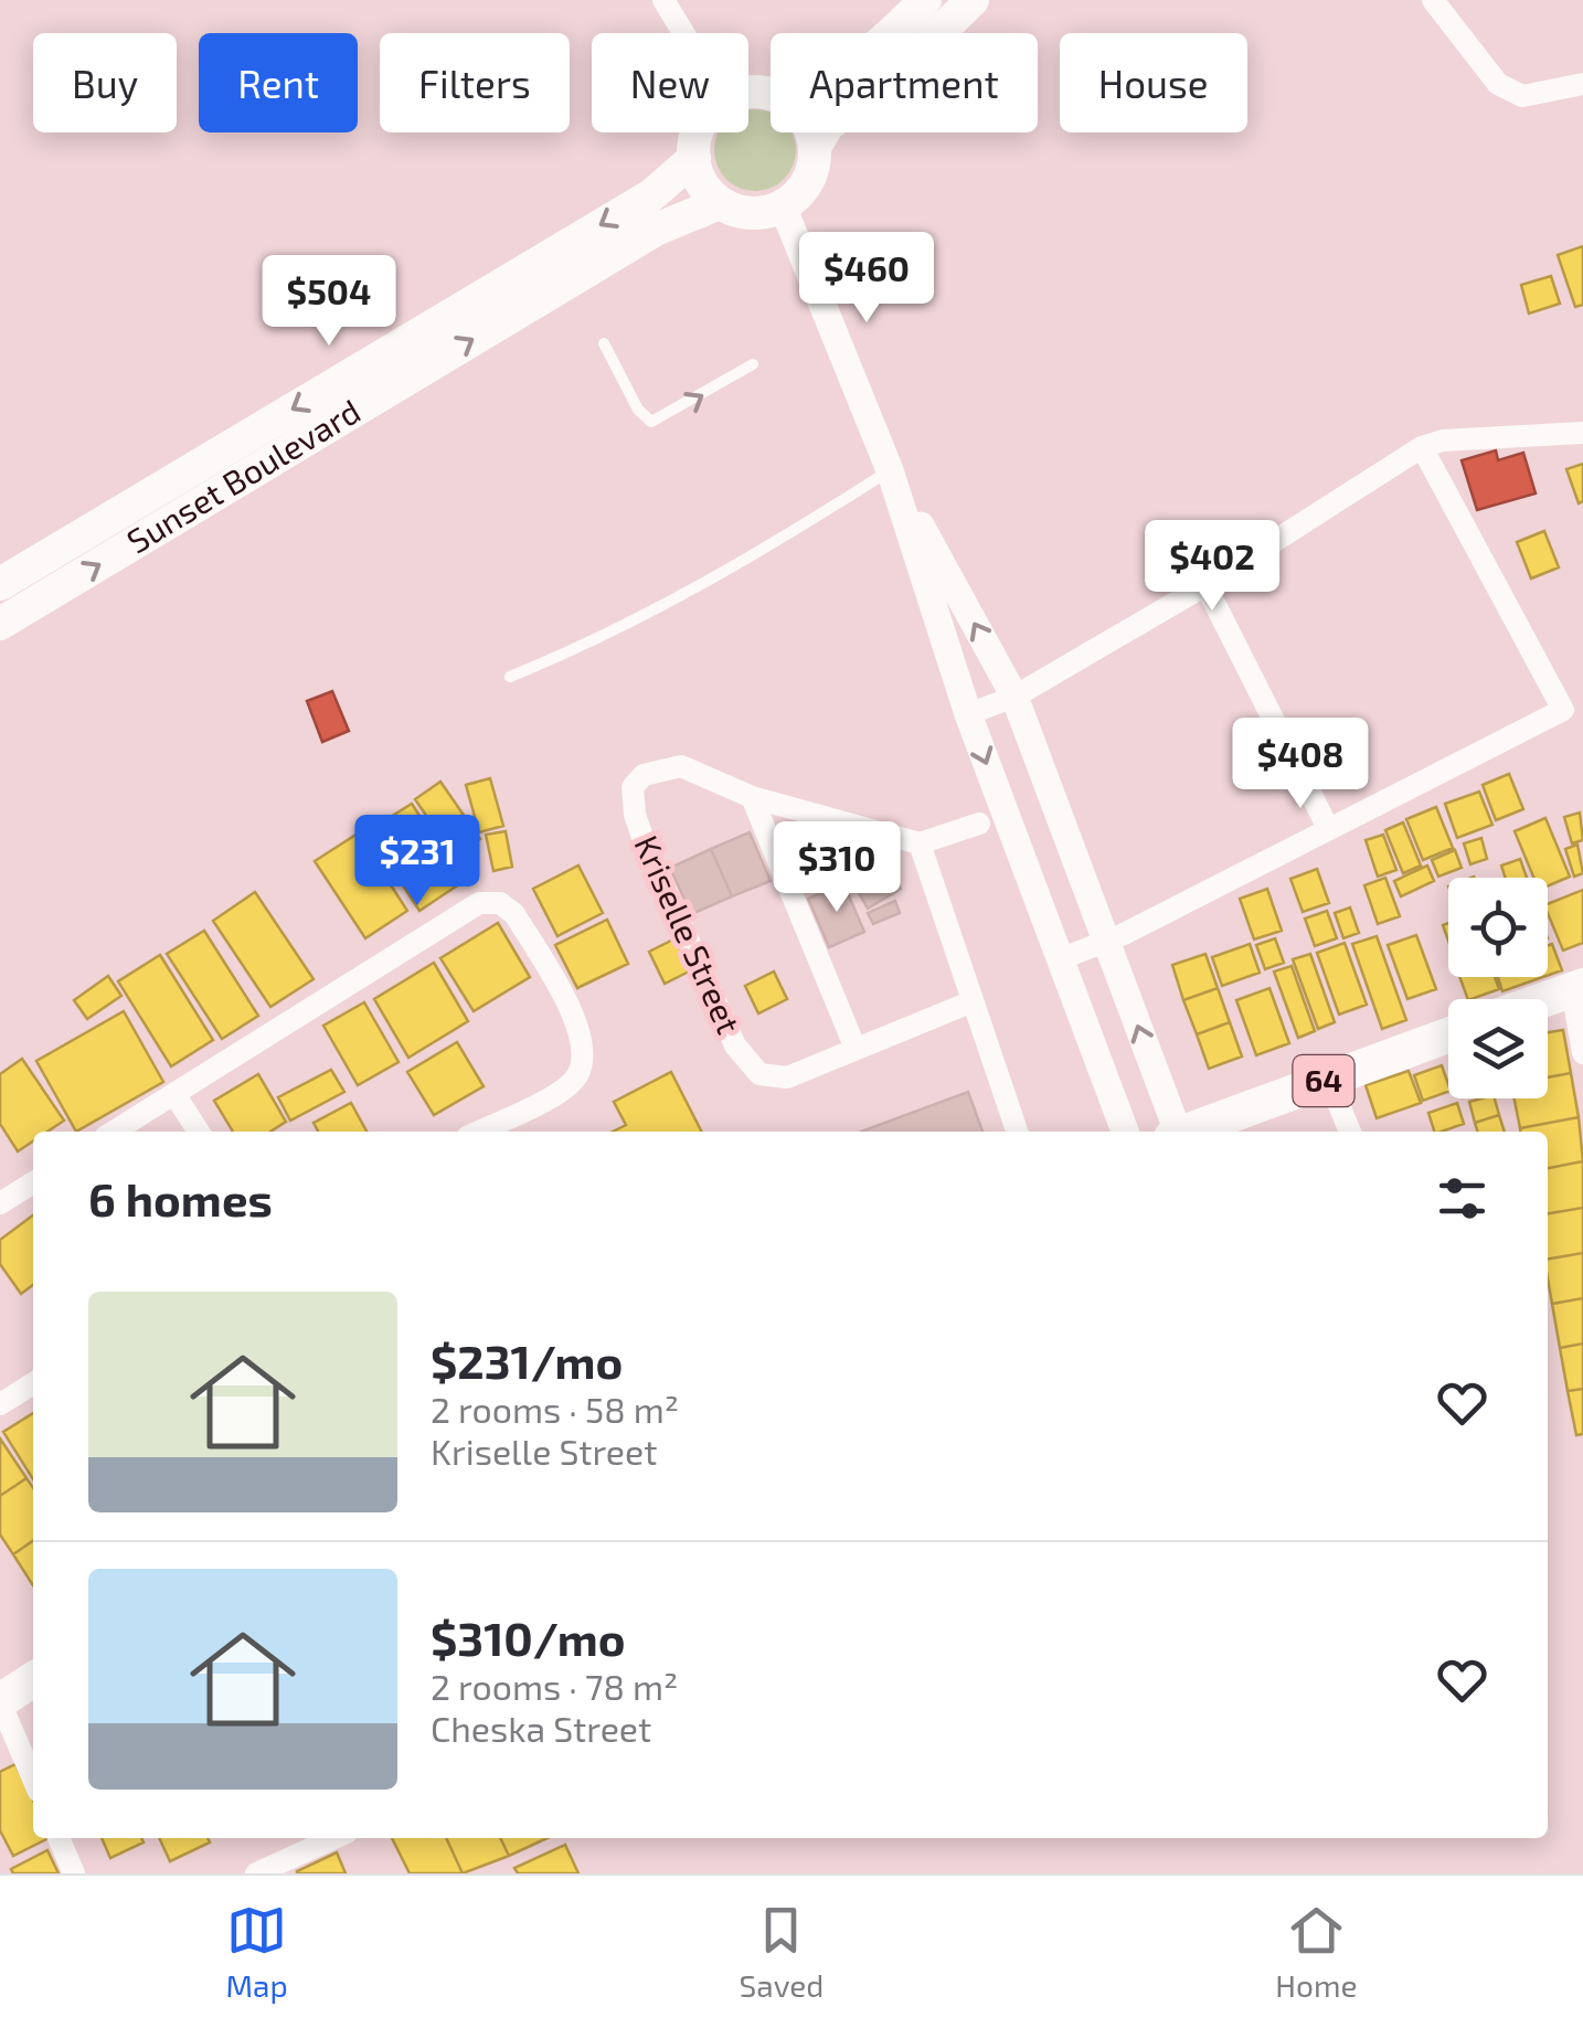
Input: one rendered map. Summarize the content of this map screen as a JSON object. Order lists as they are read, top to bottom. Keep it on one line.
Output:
{"streets":{"main road":["Sunset Boulevard","64"],"street":["Kriselle Street"]},"page":{"chip":["Buy","Rent","Filters","New","Apartment","House"],"price":["$460","$504","$402","$408","$231","$310"],"heading":"6 homes","list":[{"name":"$231/mo","note":"2 rooms · 58 m² · Kriselle Street"},{"name":"$310/mo","note":"2 rooms · 78 m² · Cheska Street"}],"tabs":["Map","Saved","Home"]}}
